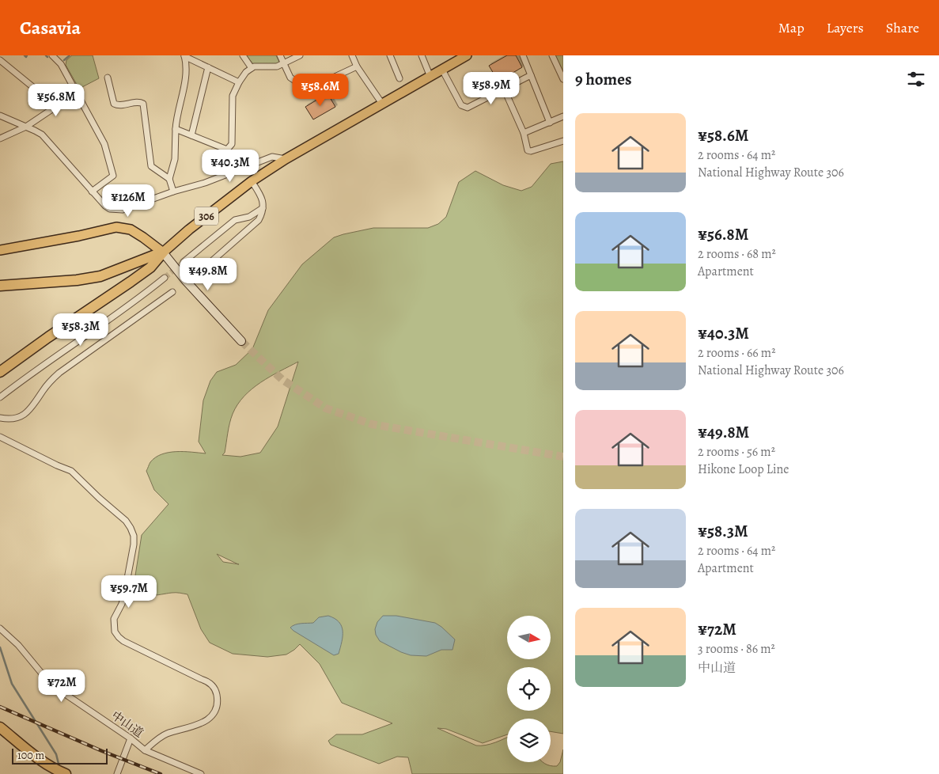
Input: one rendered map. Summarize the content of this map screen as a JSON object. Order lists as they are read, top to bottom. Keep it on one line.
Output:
{"streets":{"highway":["306"],"street":["中山道"]},"scale_bar":"100 m","north":"right","page":{"header":"Casavia","nav":["Map","Layers","Share"],"heading":"9 homes","price":["¥58.9M","¥58.6M","¥56.8M","¥40.3M","¥126M","¥49.8M","¥58.3M","¥59.7M","¥72M"],"list":[{"name":"¥58.6M","note":"2 rooms · 64 m² · National Highway Route 306"},{"name":"¥56.8M","note":"2 rooms · 68 m² · Apartment"},{"name":"¥40.3M","note":"2 rooms · 66 m² · National Highway Route 306"},{"name":"¥49.8M","note":"2 rooms · 56 m² · Hikone Loop Line"},{"name":"¥58.3M","note":"2 rooms · 64 m² · Apartment"},{"name":"¥72M","note":"3 rooms · 86 m² · 中山道"}],"scale":"100 m"}}
